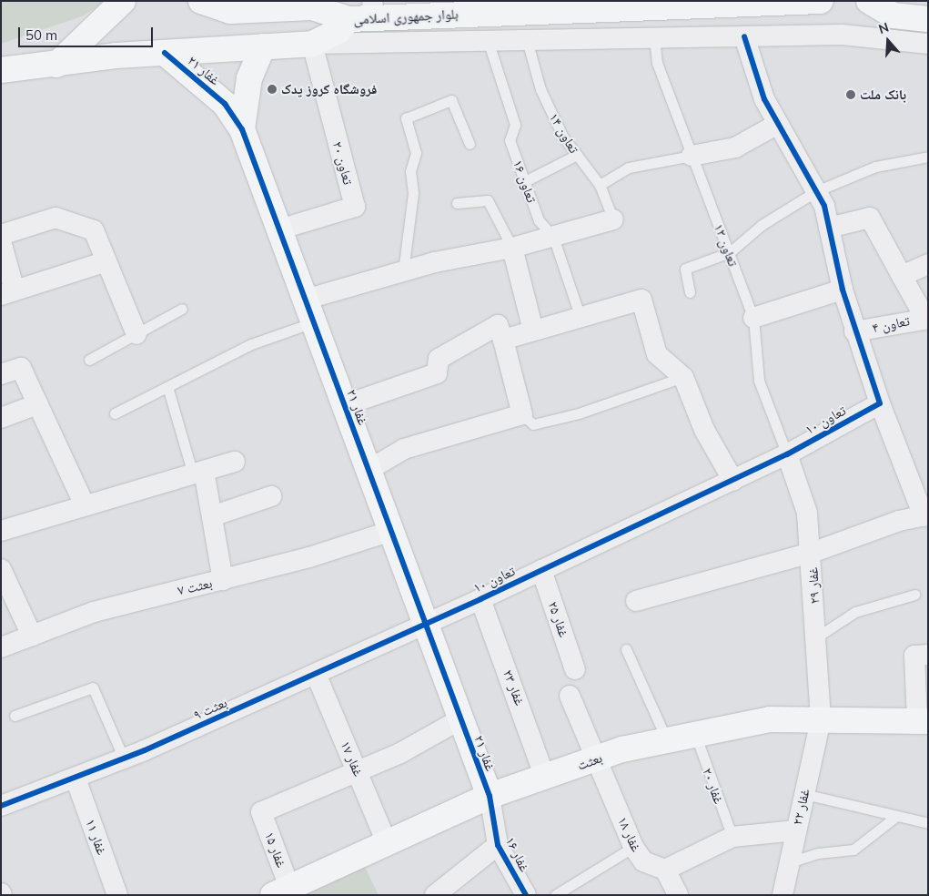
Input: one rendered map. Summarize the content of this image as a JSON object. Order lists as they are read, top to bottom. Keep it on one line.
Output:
{"streets":{"street":["بلوار جمهوری اسلامی","غفار ۲۱","تعاون ۲۰","تعاون ۴","تعاون ۱۰","غفار ۲۹","بعثت ۷","غفار ۲۵","غفار ۲۳","بعثت ۹","غفار ۱۷","بعثت","غفار ۲۲","غفار ۱۸","غفار ۱۱","غفار ۱۵","غفار ۱۶"],"lane":["تعاون ۱۴","تعاون ۱۶","تعاون ۱۲","غفار ۲۰"]},"crossings":[["بلوار جمهوری اسلامی","غفار ۲۱"],["بلوار جمهوری اسلامی","تعاون ۲۰"],["غفار ۲۱","تعاون ۲۰"],["غفار ۲۱","تعاون ۱۰"],["غفار ۲۱","بعثت ۷"],["غفار ۲۱","بعثت ۹"],["غفار ۲۱","بعثت"],["غفار ۲۱","غفار ۱۶"],["تعاون ۱۲","تعاون ۱۰"],["تعاون ۱۲","غفار ۲۹"],["تعاون ۱۰","غفار ۲۹"],["تعاون ۱۰","غفار ۲۵"],["تعاون ۱۰","غفار ۲۳"],["تعاون ۱۰","بعثت ۹"],["غفار ۲۹","بعثت"],["غفار ۲۹","غفار ۲۲"],["غفار ۲۳","بعثت"],["بعثت ۹","غفار ۱۷"],["بعثت ۹","غفار ۱۱"],["غفار ۱۷","بعثت"],["غفار ۱۷","غفار ۱۵"],["بعثت","غفار ۲۰"],["بعثت","غفار ۲۲"],["بعثت","غفار ۱۸"],["بعثت","غفار ۱۵"],["بعثت","غفار ۱۶"]],"places":["فروشگاه کروز یدک","بانک ملت"],"scale_bar":"50 m","north":"top"}
